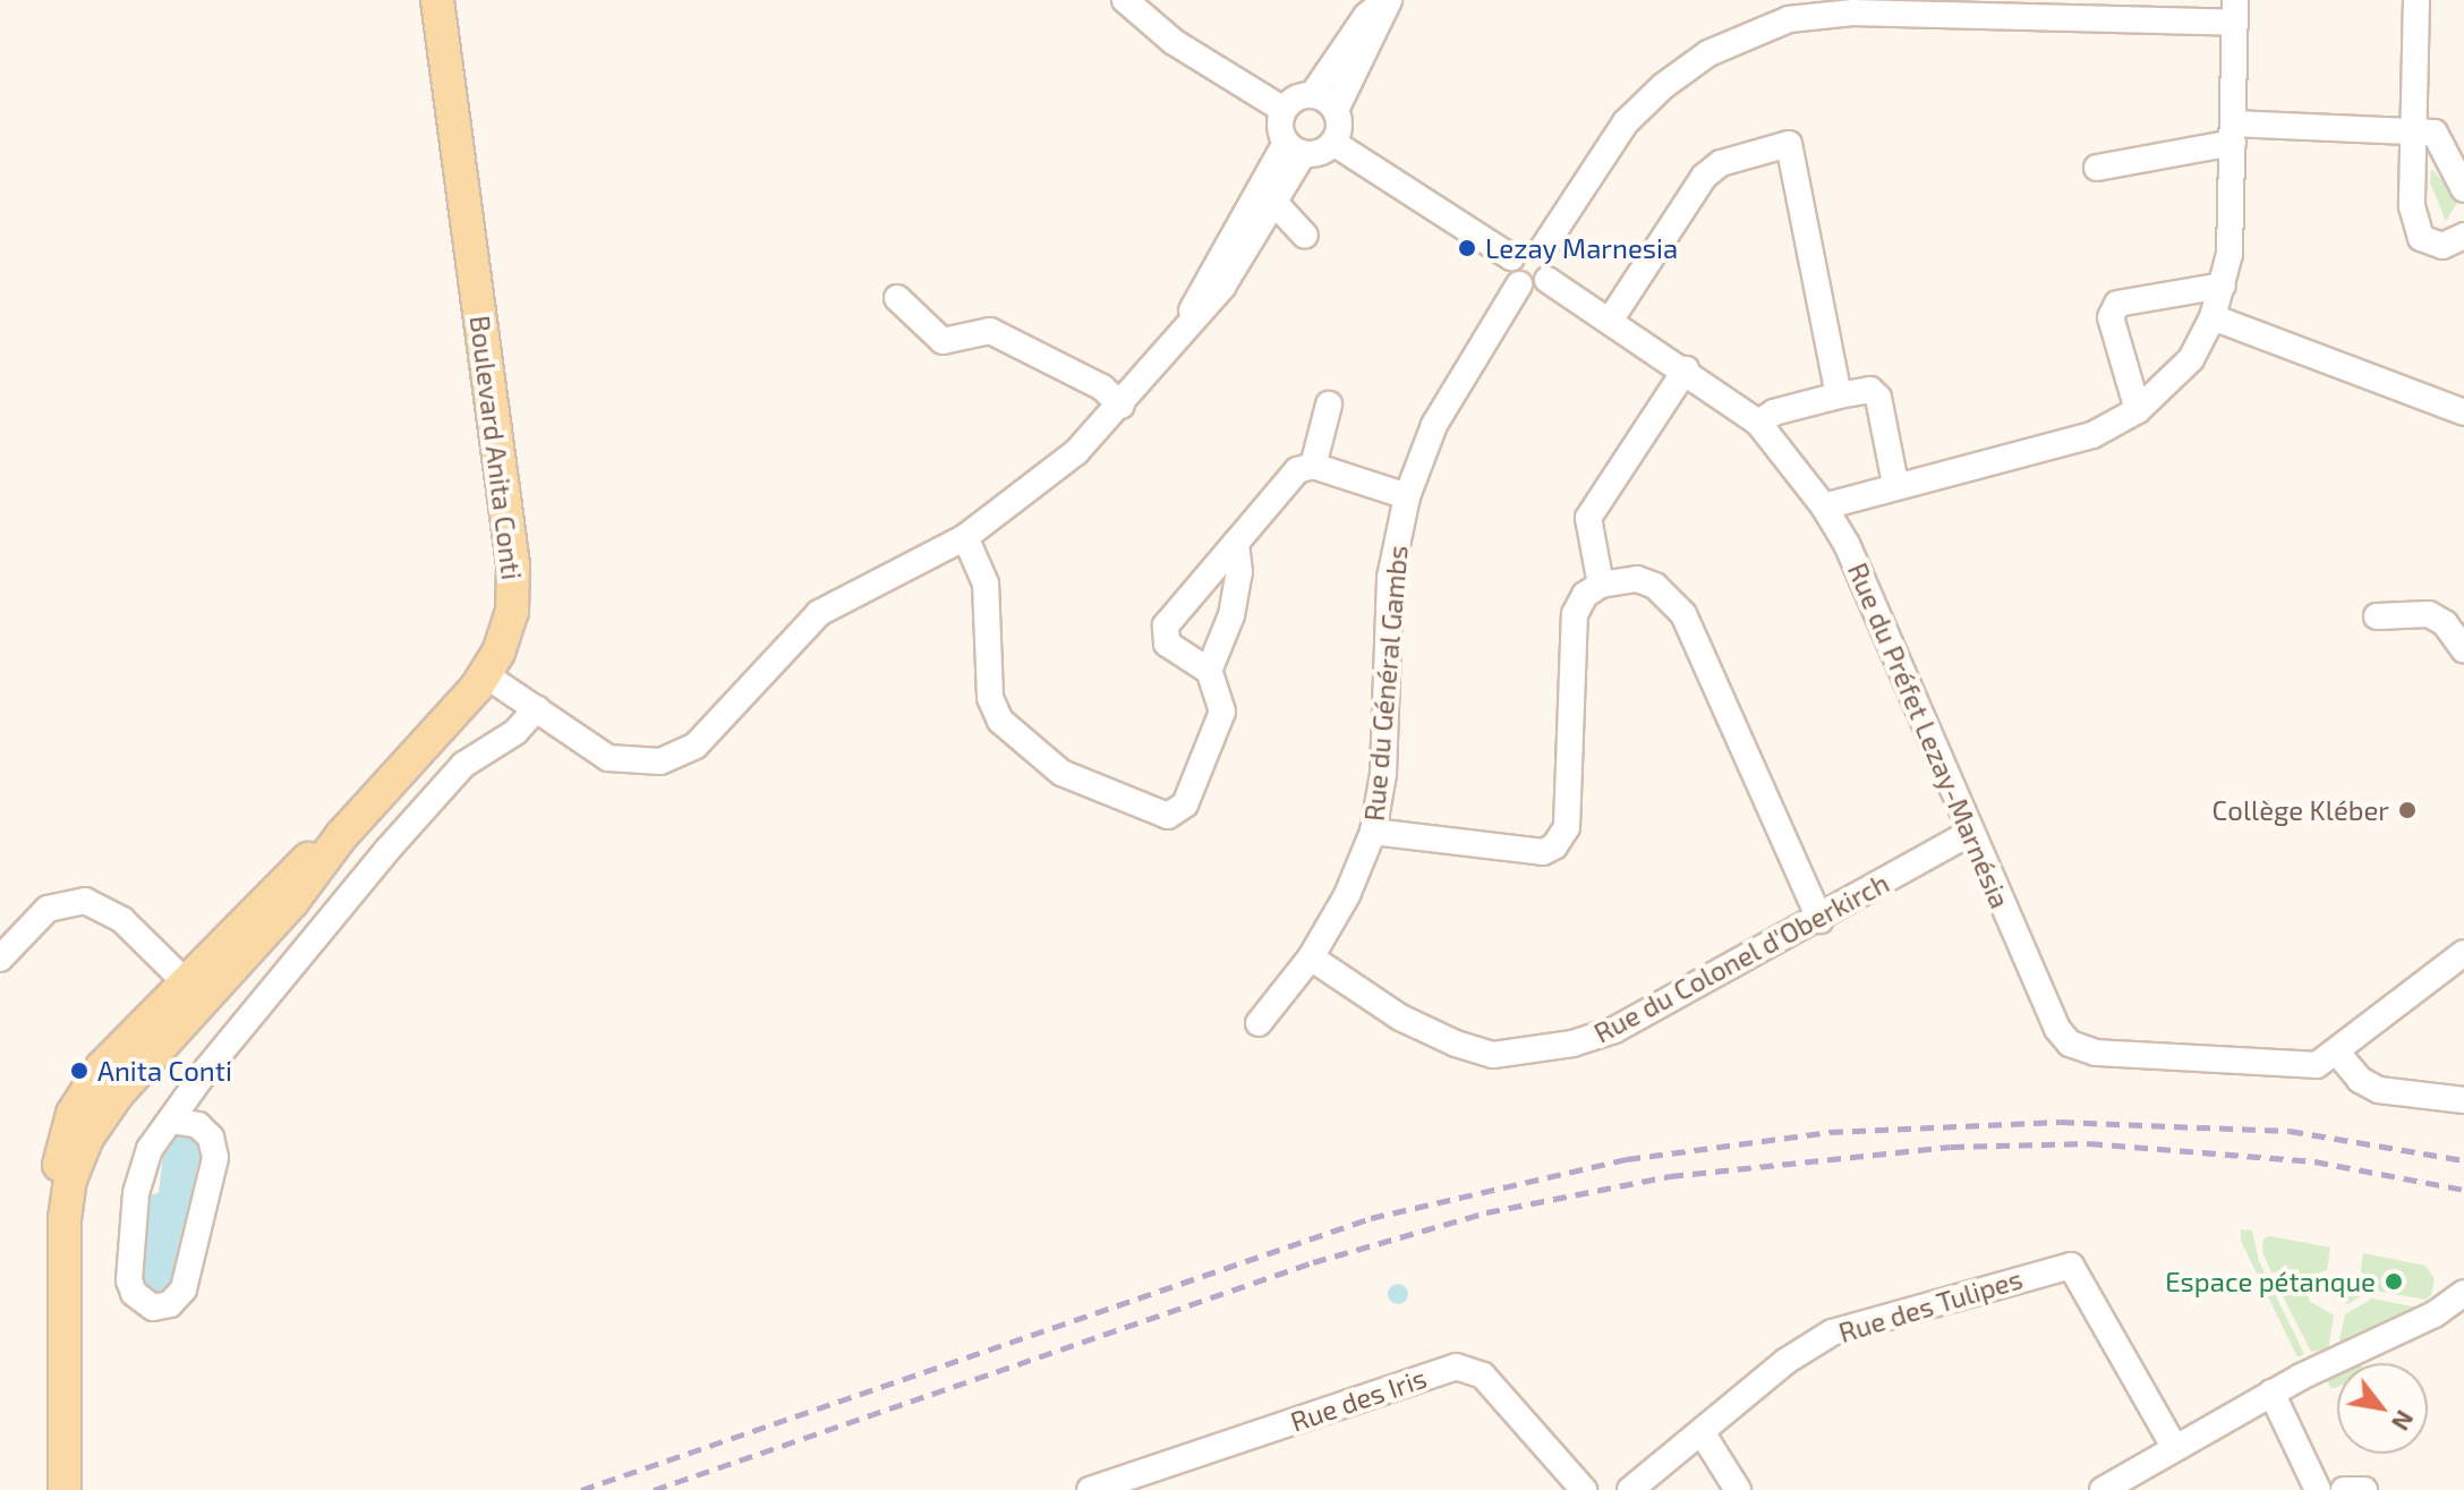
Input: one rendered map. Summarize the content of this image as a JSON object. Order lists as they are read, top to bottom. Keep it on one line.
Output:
{"streets":{"main road":["Boulevard Anita Conti"],"street":["Rue du Général Gambs","Rue du Préfet Lezay-Marnésia","Rue du Colonel d'Oberkirch","Rue des Tulipes","Rue des Iris"]},"crossings":[["Rue du Général Gambs","Rue du Préfet Lezay-Marnésia"],["Rue du Général Gambs","Rue du Colonel d'Oberkirch"],["Rue du Préfet Lezay-Marnésia","Rue du Colonel d'Oberkirch"]],"places":["Lezay Marnesia","Collège Kléber","Anita Conti","Espace pétanque"],"north":"bottom right"}
